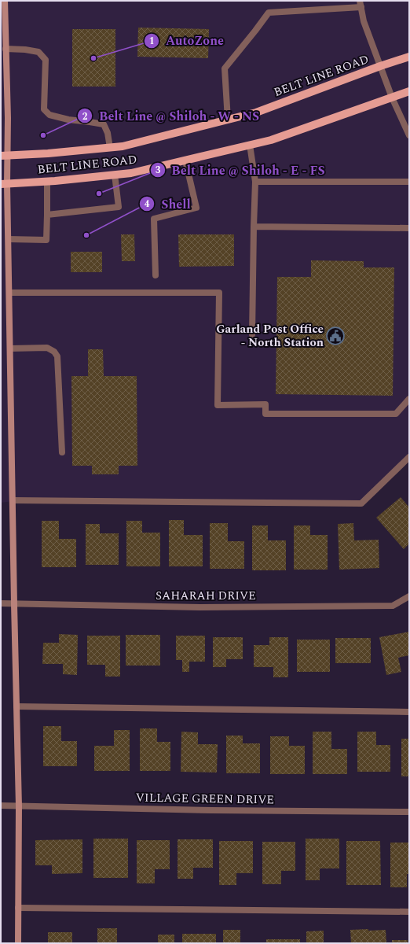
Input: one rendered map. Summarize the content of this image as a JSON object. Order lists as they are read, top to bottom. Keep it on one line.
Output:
{"streets":{"main road":["BELT LINE ROAD"],"street":["SAHARAH DRIVE","VILLAGE GREEN DRIVE"]},"places":{"other":["AutoZone","Belt Line @ Shiloh - W - NS","Belt Line @ Shiloh - E - FS","Shell"],"public building":["Garland Post Office - North Station"]}}
